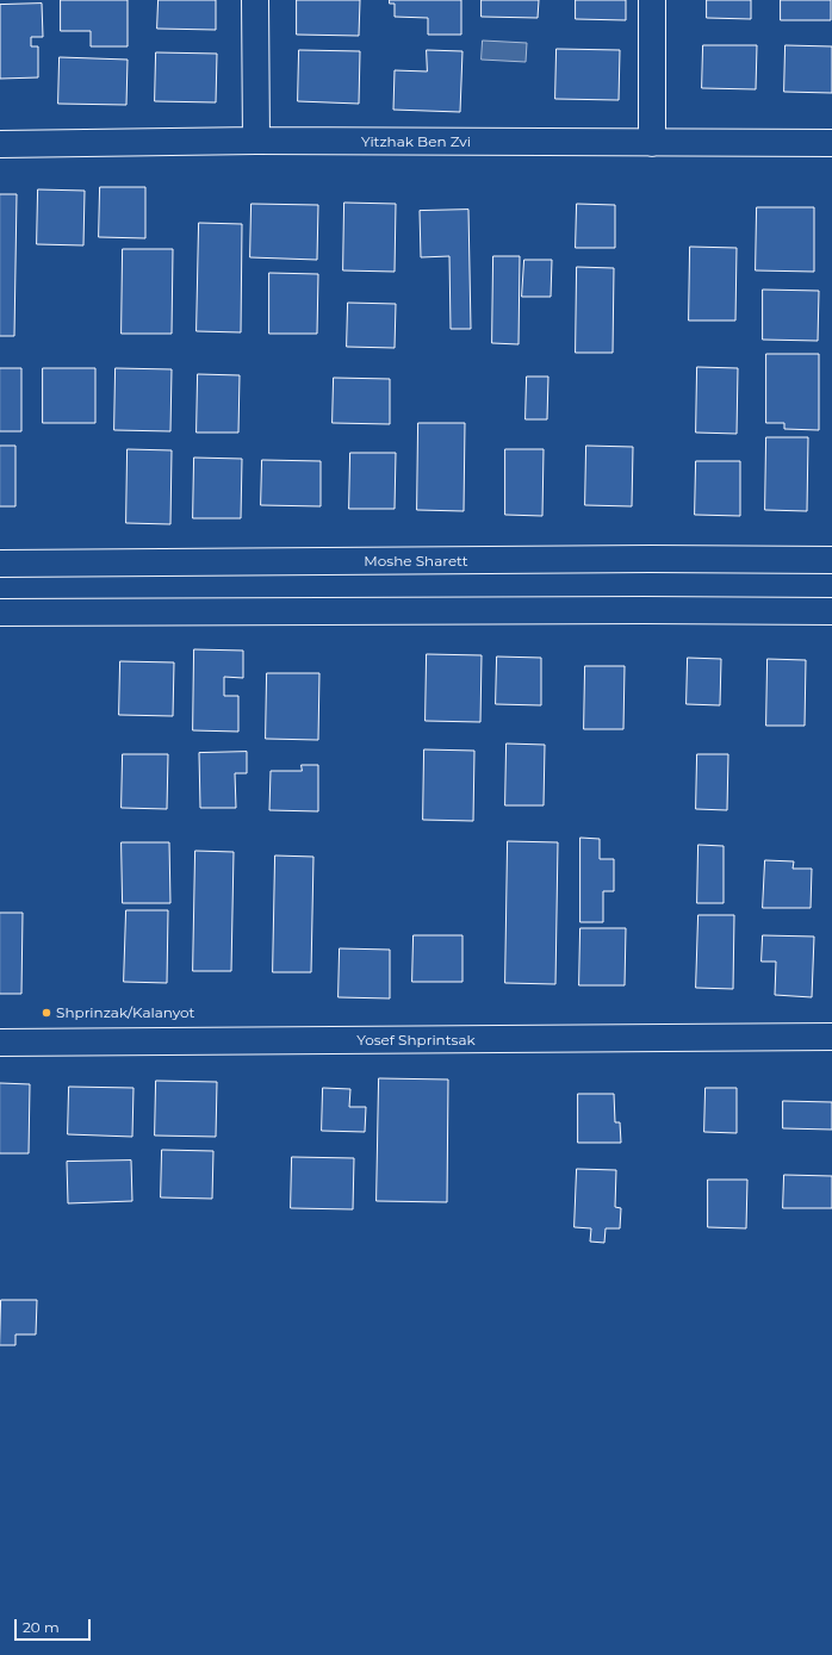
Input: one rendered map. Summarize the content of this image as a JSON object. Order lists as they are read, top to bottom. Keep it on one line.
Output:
{"streets":{"street":["Yitzhak Ben Zvi","Moshe Sharett","Yosef Shprintsak"]},"places":["Shprinzak/Kalanyot"],"scale_bar":"20 m"}
